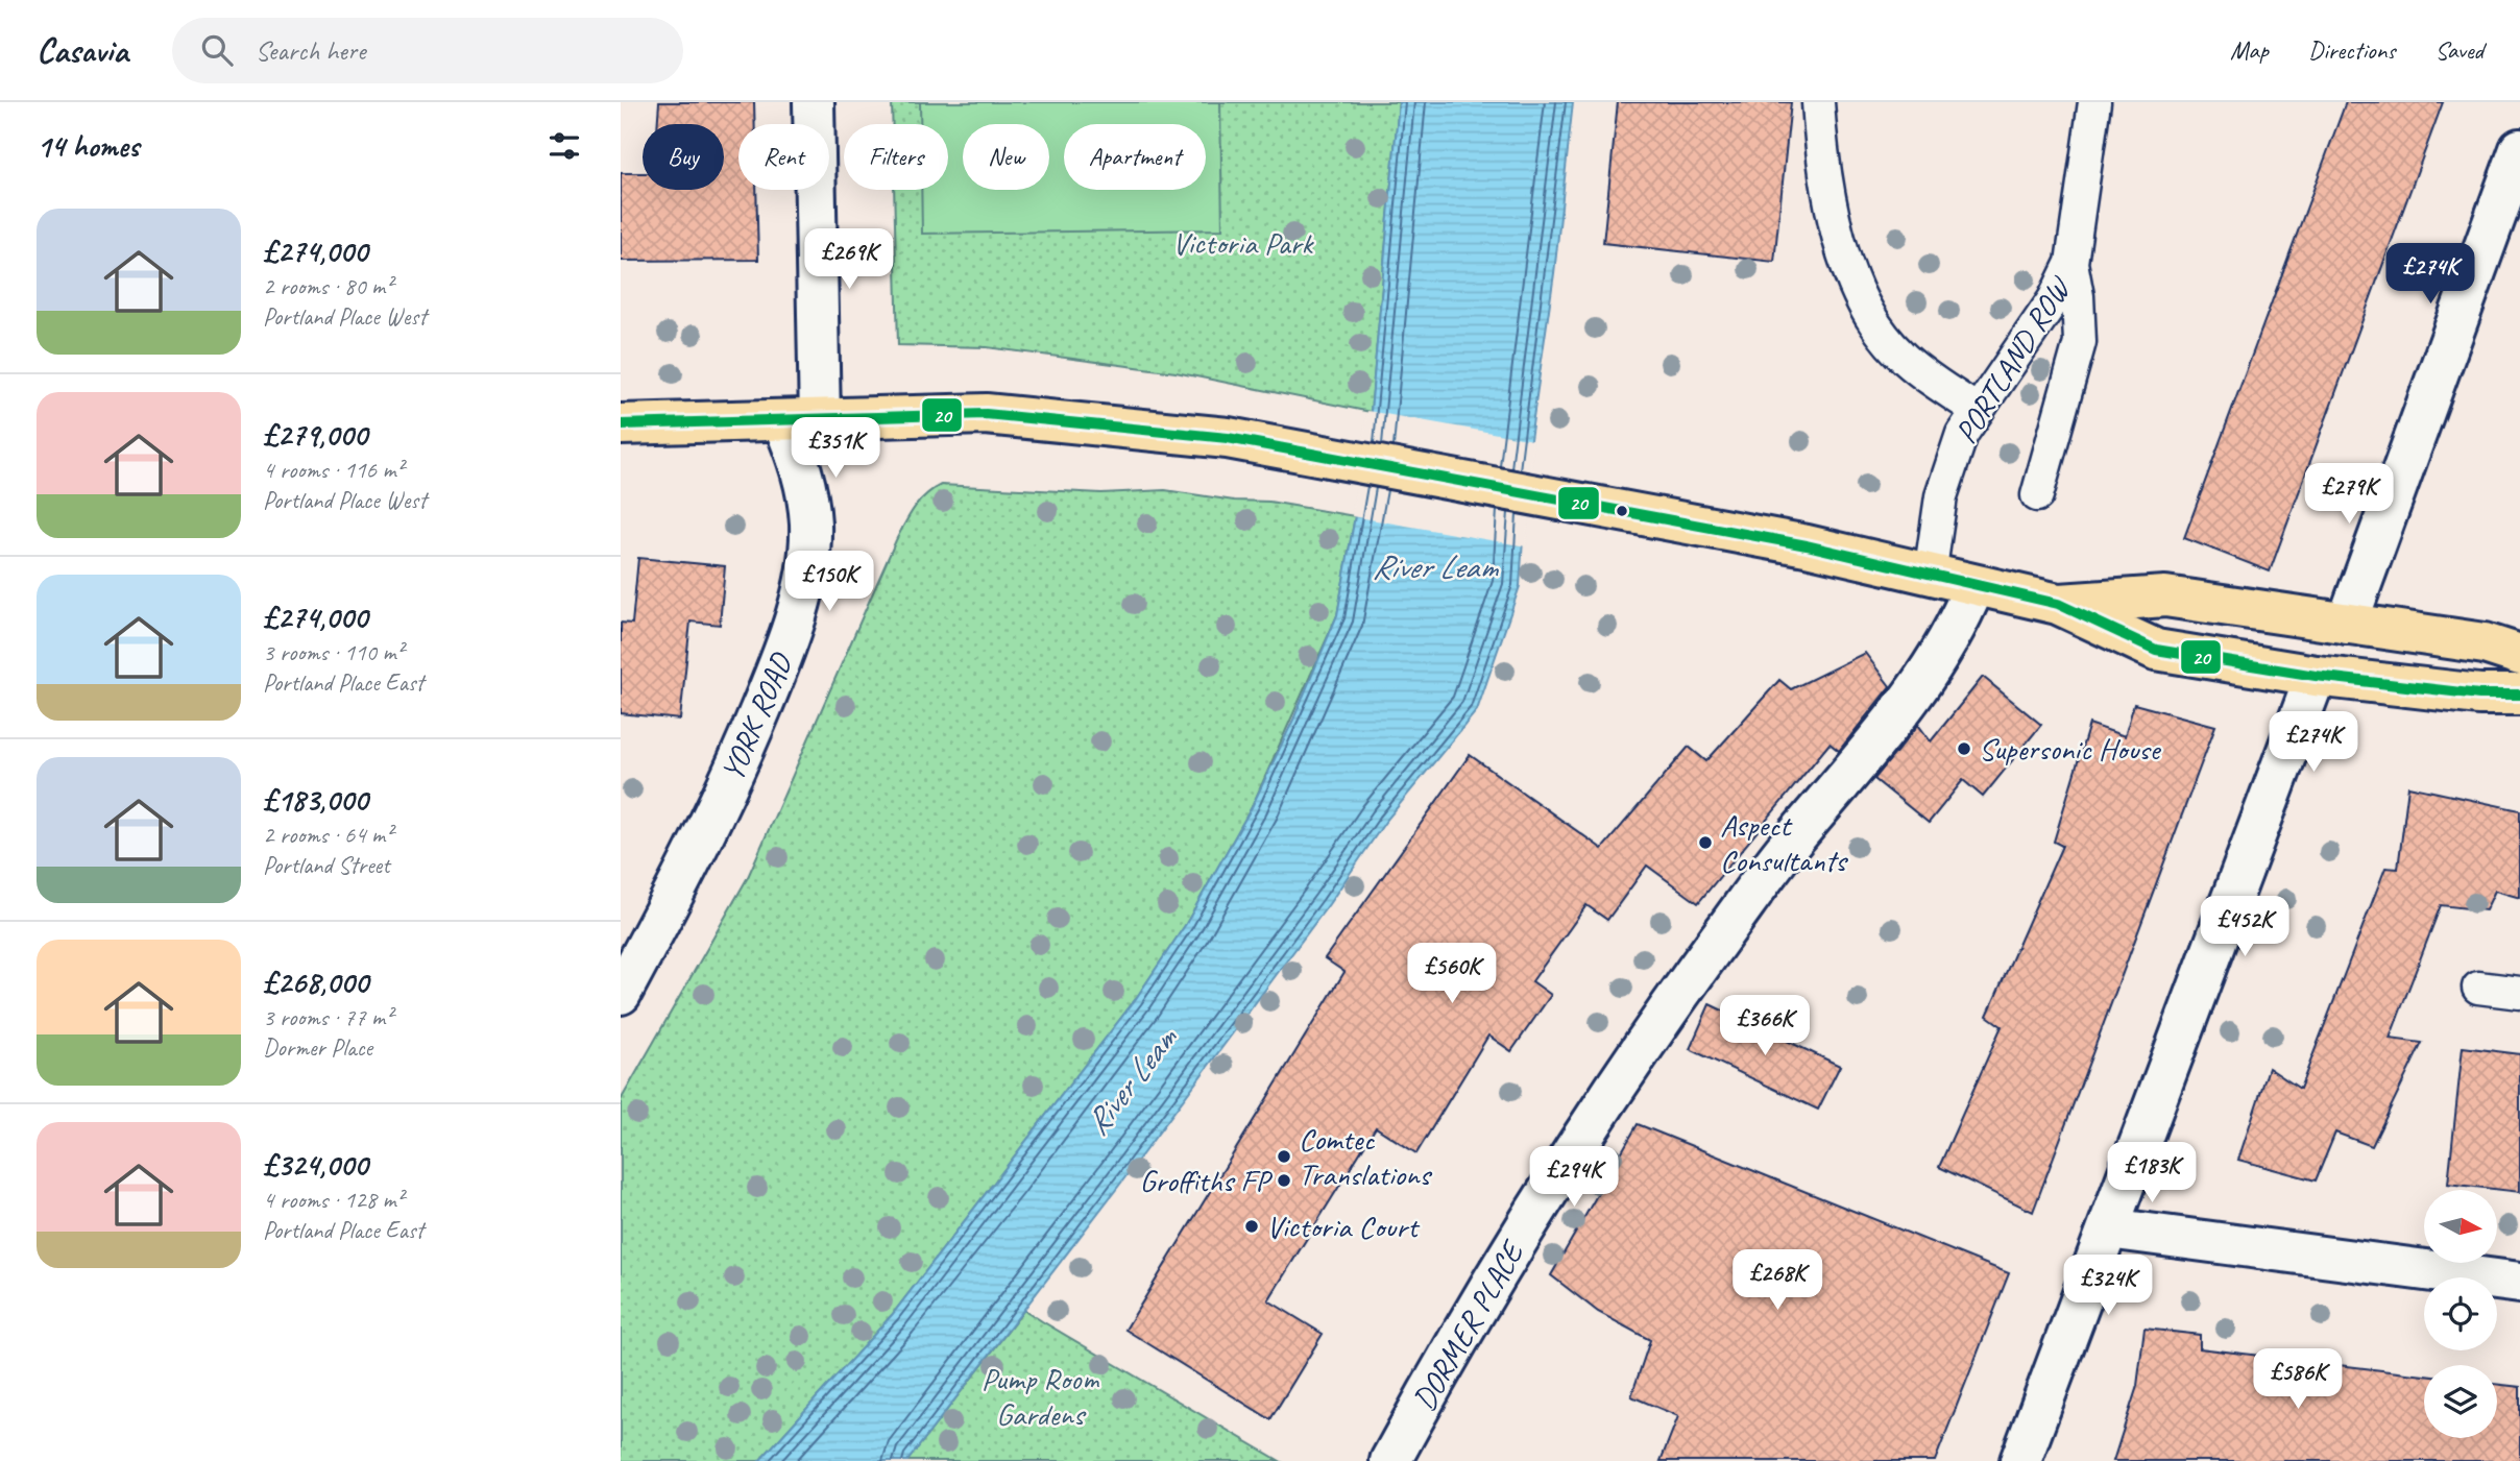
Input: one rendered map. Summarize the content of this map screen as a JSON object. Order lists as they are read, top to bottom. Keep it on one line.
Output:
{"streets":{"street":["YORK ROAD","DORMER PLACE"],"lane":["PORTLAND ROW"]},"water":["River Leam"],"parks":["Victoria Park","Pump Room Gardens"],"places":["Supersonic House","Aspect Consultants","Comtec Translations","Groffiths FP","Victoria Court"],"lines":["transit line 20"],"north":"right","page":{"header":"Casavia","search":"Search here","nav":["Map","Directions","Saved"],"heading":"14 homes","chip":["Buy","Rent","Filters","New","Apartment"],"list":[{"name":"£274,000","note":"2 rooms · 80 m² · Portland Place West"},{"name":"£279,000","note":"4 rooms · 116 m² · Portland Place West"},{"name":"£274,000","note":"3 rooms · 110 m² · Portland Place East"},{"name":"£183,000","note":"2 rooms · 64 m² · Portland Street"},{"name":"£268,000","note":"3 rooms · 77 m² · Dormer Place"},{"name":"£324,000","note":"4 rooms · 128 m² · Portland Place East"}],"price":["£269K","£274K","£351K","£279K","£150K","£274K","£452K","£560K","£366K","£183K","£294K","£268K","£324K","£586K"]}}
